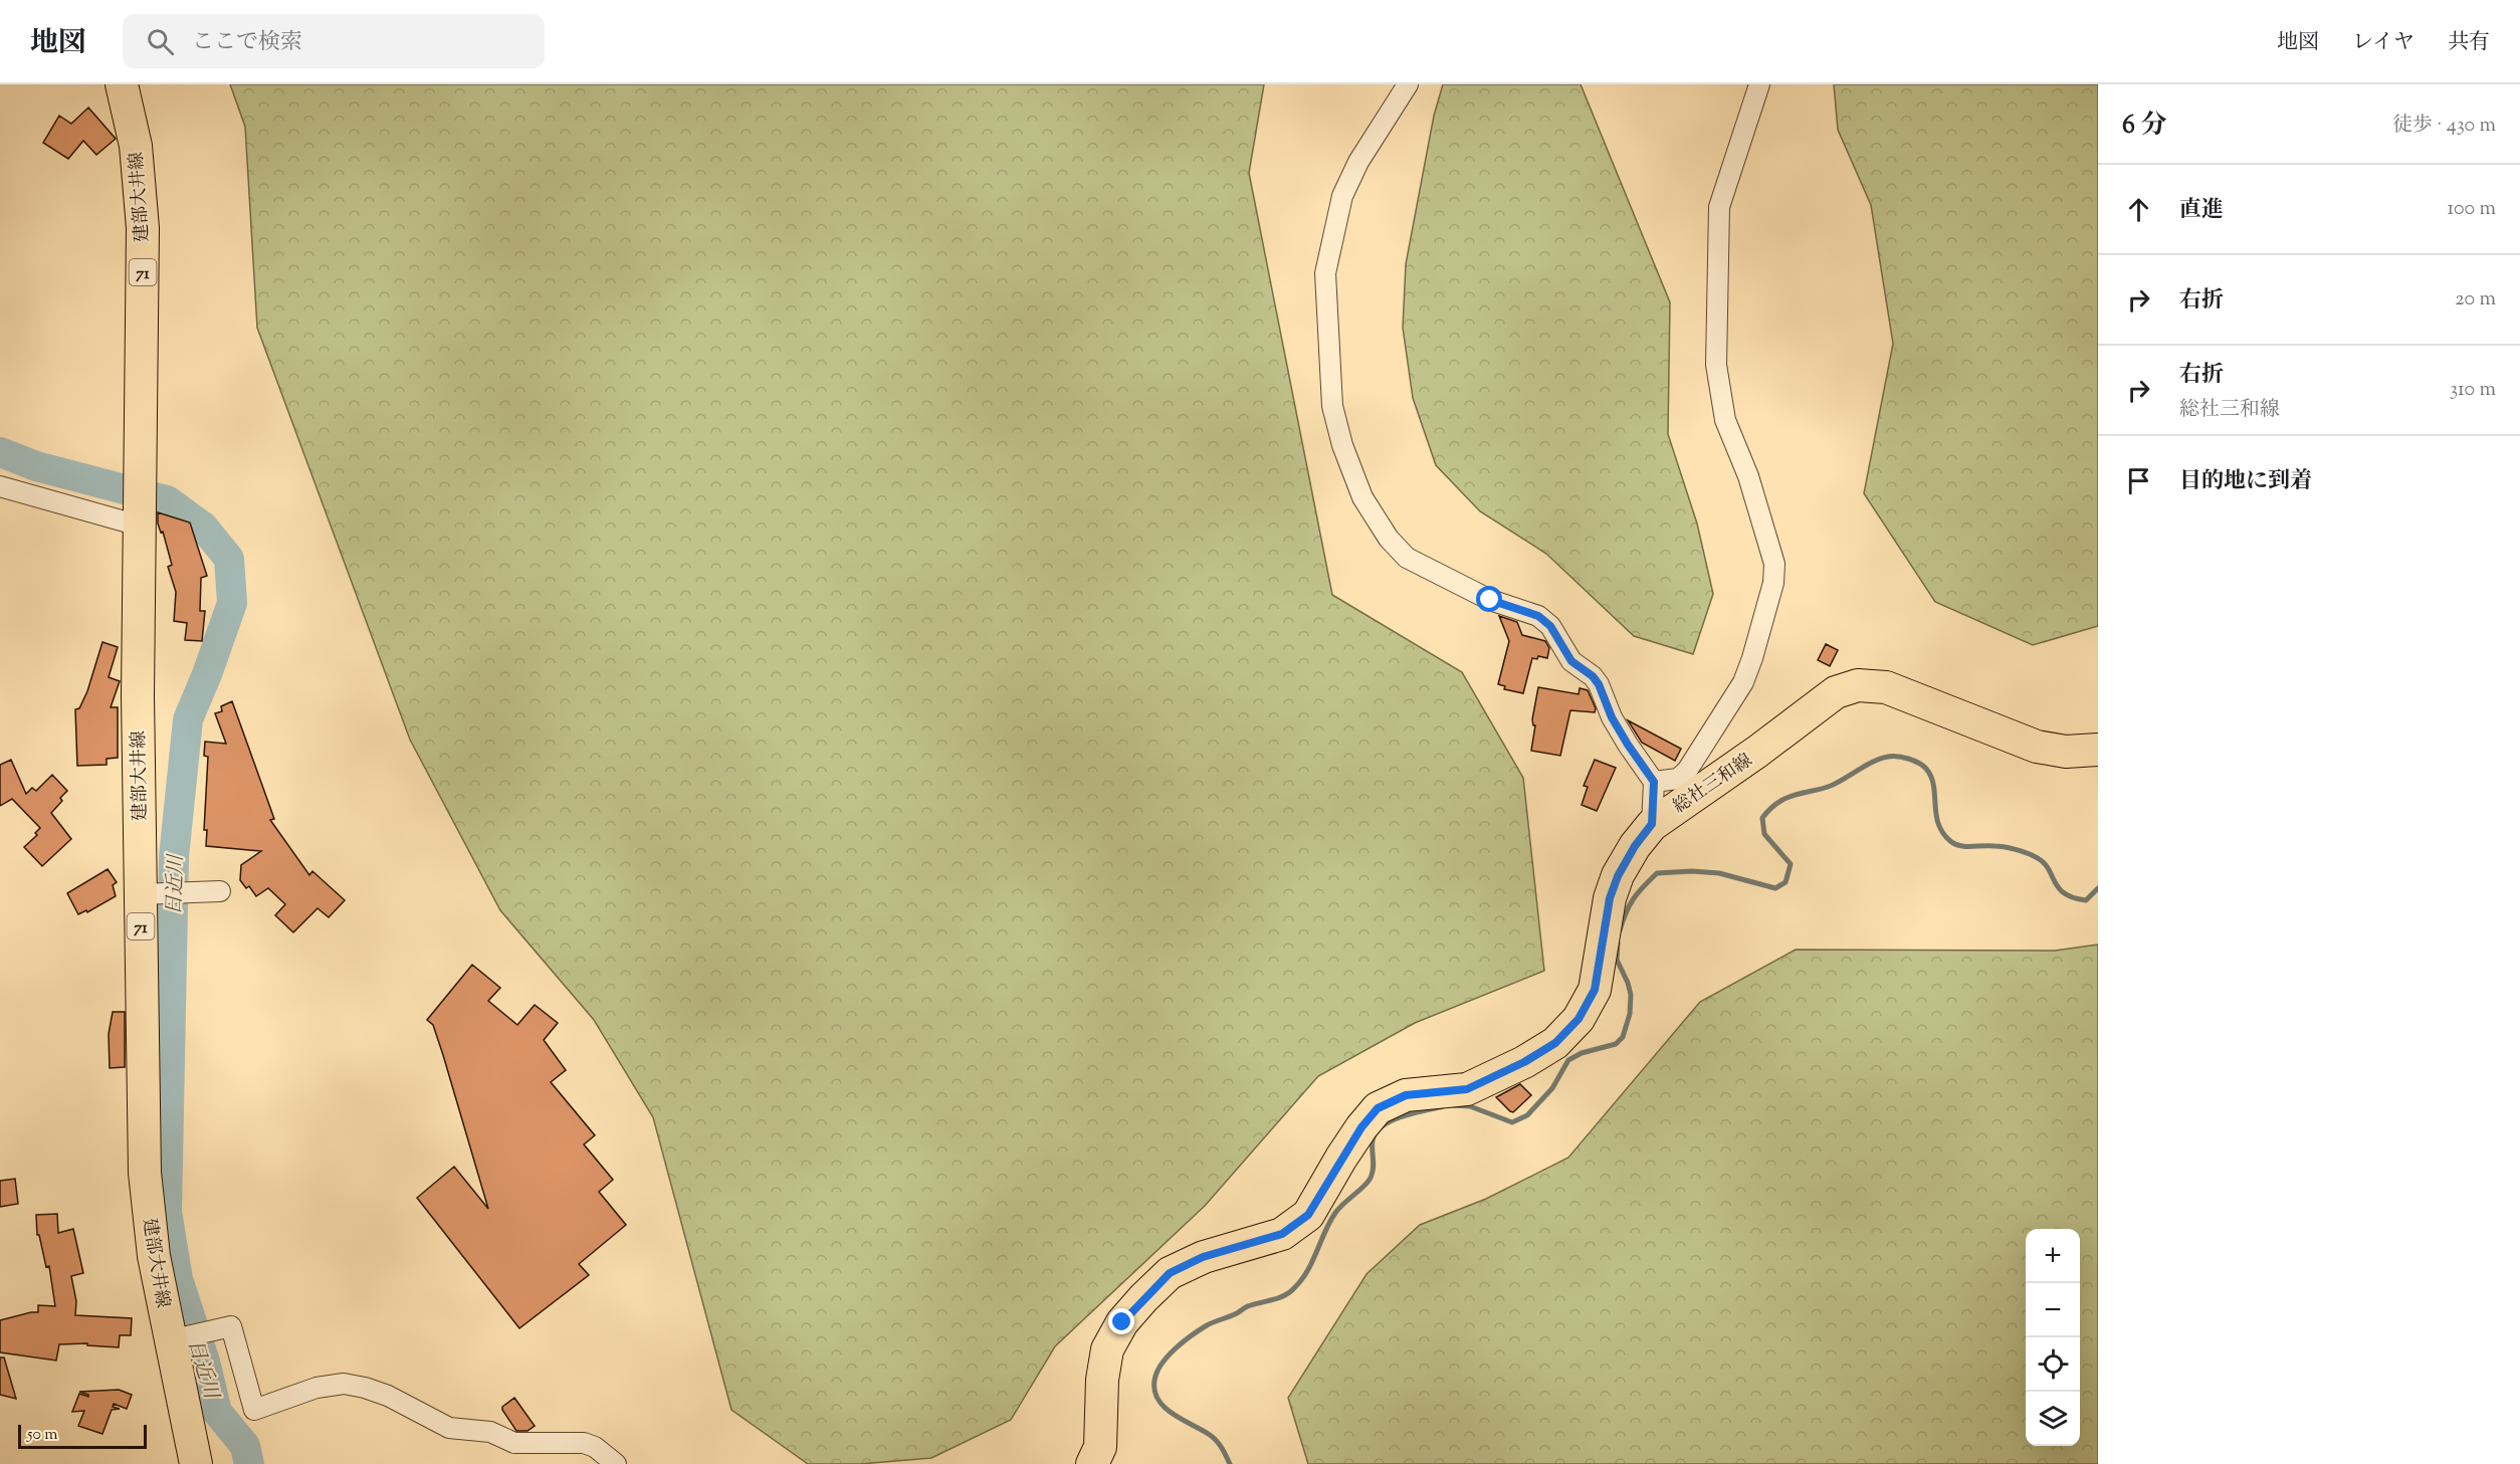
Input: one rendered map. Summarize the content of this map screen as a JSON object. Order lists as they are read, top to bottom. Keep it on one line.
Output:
{"streets":{"main road":["建部大井線","71","総社三和線"]},"water":["日近川"],"scale_bar":"50 m","page":{"header":"地図","search":"ここで検索","nav":["地図","レイヤ","共有"],"heading":["6 分","徒歩 · 430 m"],"list":[["直進","100 m"],["右折","20 m"],["右折","総社三和線","310 m"],"目的地に到着"],"map_buttons":["+","−"],"scale":"50 m"}}
